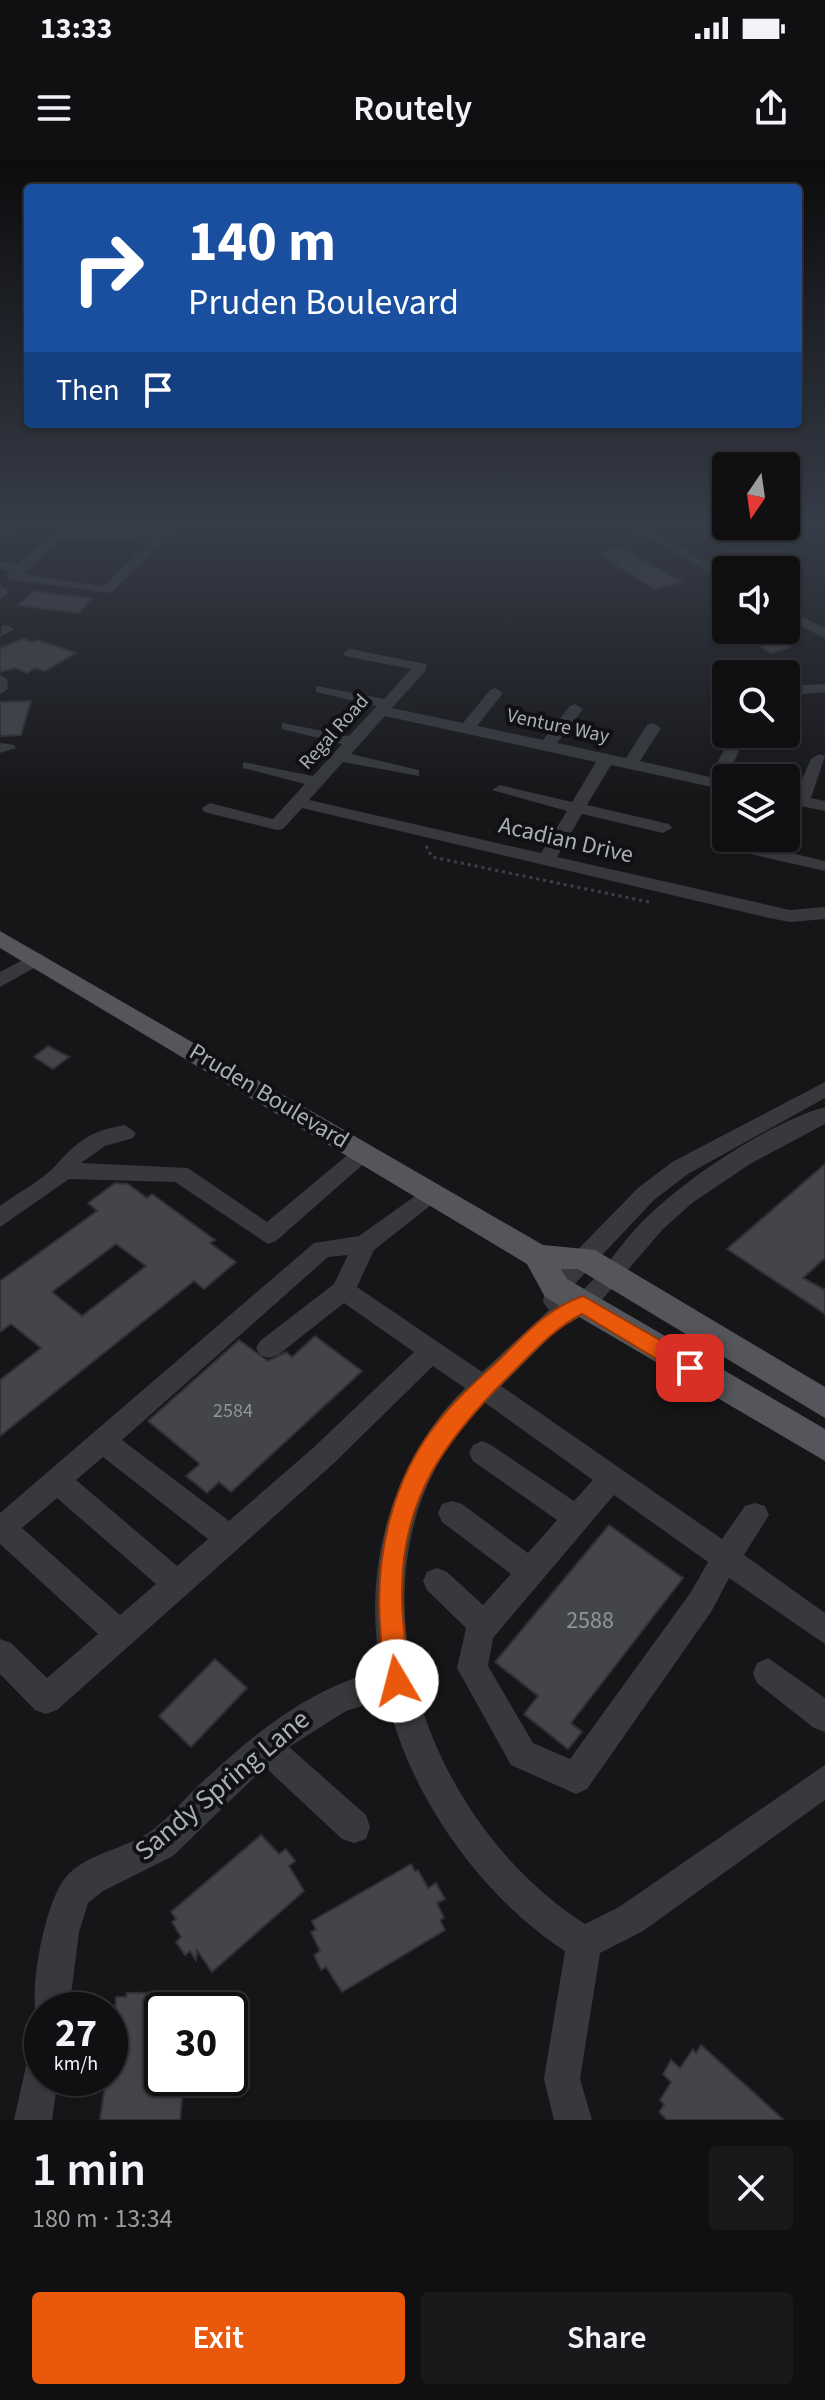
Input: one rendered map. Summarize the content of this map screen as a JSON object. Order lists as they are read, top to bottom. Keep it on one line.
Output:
{"streets":{"main road":["Pruden Boulevard"],"street":["Venture Way","Regal Road","Acadian Drive","Sandy Spring Lane"]},"crossings":[["Venture Way","Regal Road"],["Regal Road","Acadian Drive"]],"house_numbers":["2584","2588"],"north":"bottom","page":{"status":"13:33","header":"Routely","turn":["140 m","Pruden Boulevard"],"then":"Then","speed":"27 km/h","limit":"30","heading":["1 min","180 m · 13:34"],"buttons":["Exit","Share"]}}
